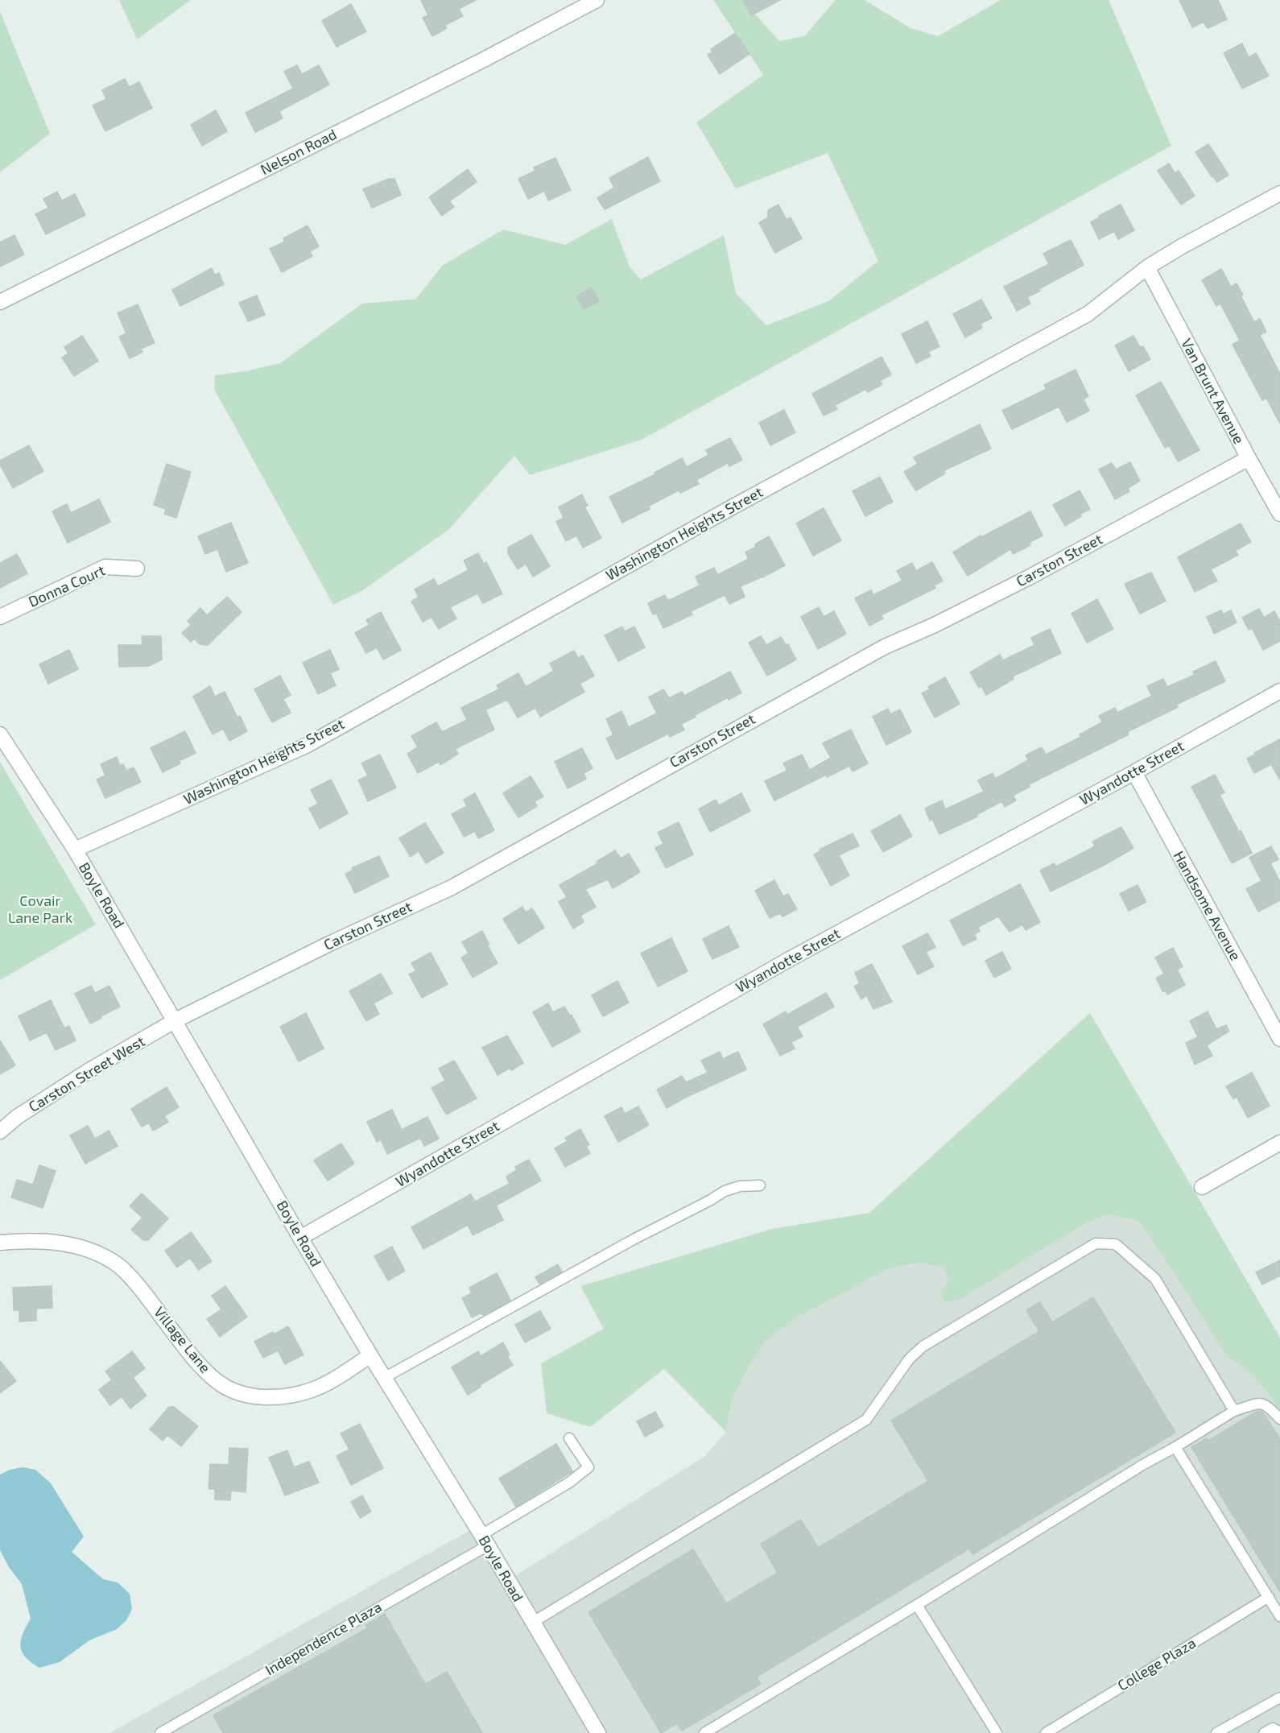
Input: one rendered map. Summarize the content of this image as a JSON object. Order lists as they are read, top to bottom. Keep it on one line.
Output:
{"streets":{"street":["Nelson Road","Van Brunt Avenue","Washington Heights Street","Carston Street","Donna Court","Wyandotte Street","Boyle Road","Handsome Avenue","Carston Street West","Village Lane"],"lane":["Independence Plaza","College Plaza"]},"crossings":[["Van Brunt Avenue","Washington Heights Street"],["Van Brunt Avenue","Carston Street"],["Washington Heights Street","Boyle Road"],["Carston Street","Boyle Road"],["Carston Street","Carston Street West"],["Wyandotte Street","Boyle Road"],["Wyandotte Street","Handsome Avenue"],["Boyle Road","Carston Street West"],["Boyle Road","Village Lane"],["Boyle Road","Independence Plaza"]],"parks":["Covair Lane Park"]}
